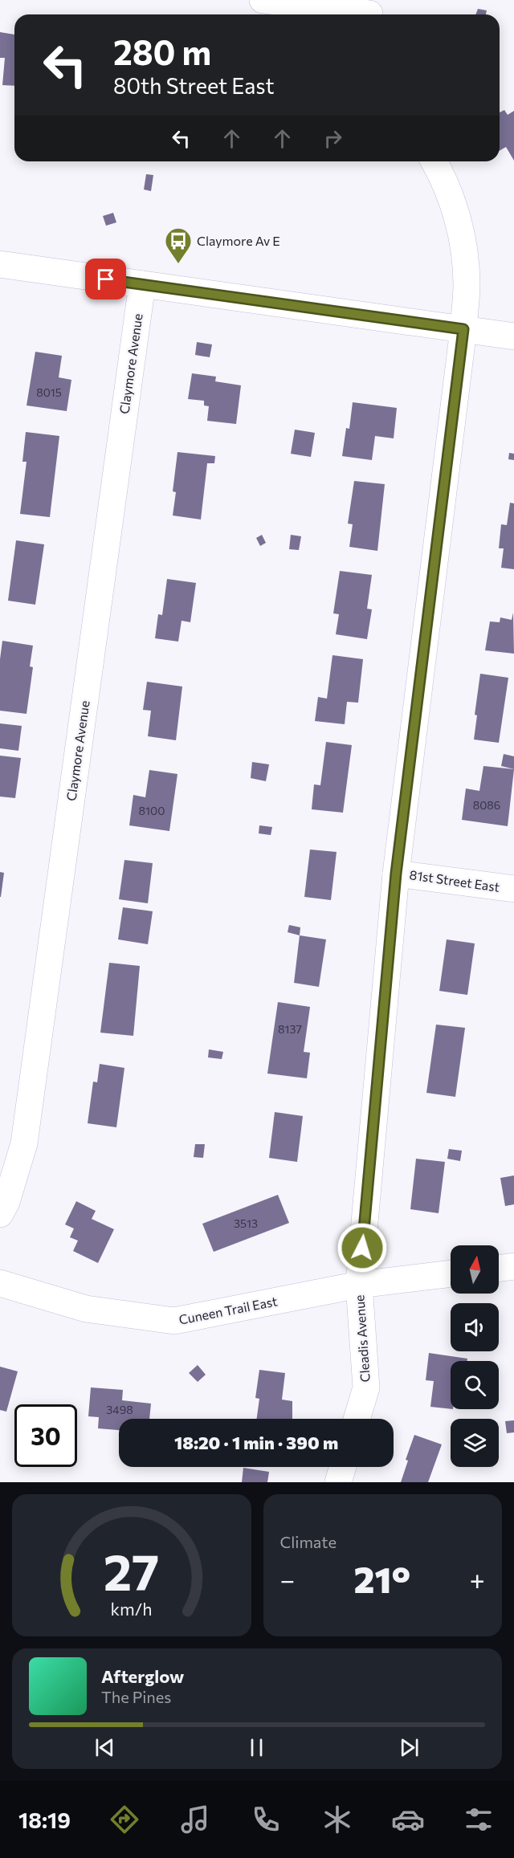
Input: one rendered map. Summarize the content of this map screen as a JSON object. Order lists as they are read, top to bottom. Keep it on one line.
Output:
{"streets":{"street":["Claymore Avenue","81st Street East","Cuneen Trail East","Cleadis Avenue"]},"crossings":[["81st Street East","Cleadis Avenue"],["Cuneen Trail East","Cleadis Avenue"]],"places":{"bus stop":["Claymore Av E"]},"house_numbers":["8015","8086","8100","8137","3513","3498"],"north":"top","page":{"turn":["280 m","80th Street East"],"limit":"30","trip":"18:20 · 1 min · 390 m","tile":"Climate","heat":["−","21°","+"],"song":["Afterglow","The Pines"],"tabs":"18:19","gauge":["27","km/h"]}}
